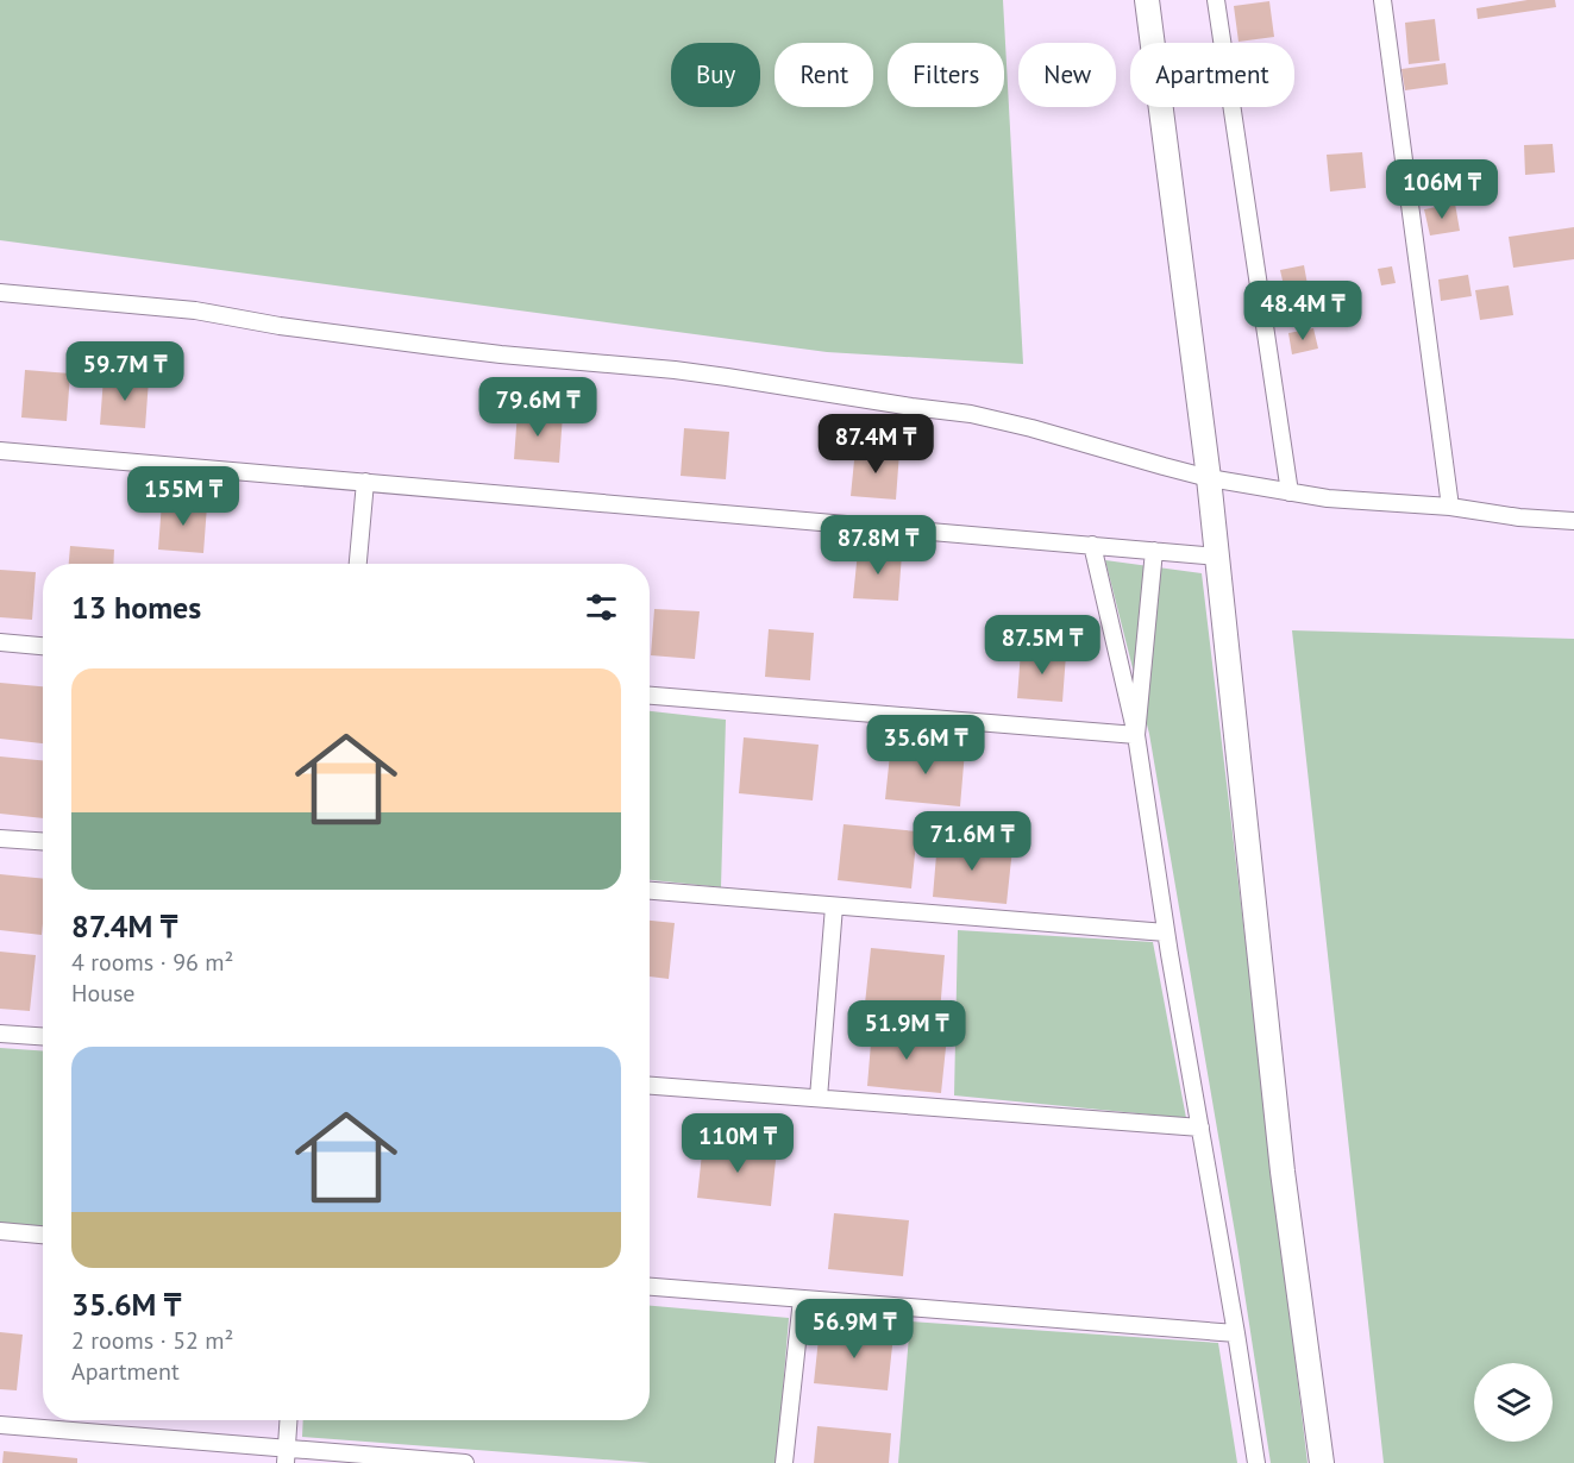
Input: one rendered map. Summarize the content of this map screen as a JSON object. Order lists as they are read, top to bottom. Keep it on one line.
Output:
{"page":{"chip":["Buy","Rent","Filters","New","Apartment"],"price":["106M ₸","48.4M ₸","59.7M ₸","79.6M ₸","87.4M ₸","155M ₸","87.8M ₸","87.5M ₸","35.6M ₸","71.6M ₸","51.9M ₸","110M ₸","56.9M ₸"],"heading":"13 homes","list":[{"name":"87.4M ₸","note":"4 rooms · 96 m² · House"},{"name":"35.6M ₸","note":"2 rooms · 52 m² · Apartment"}]}}
